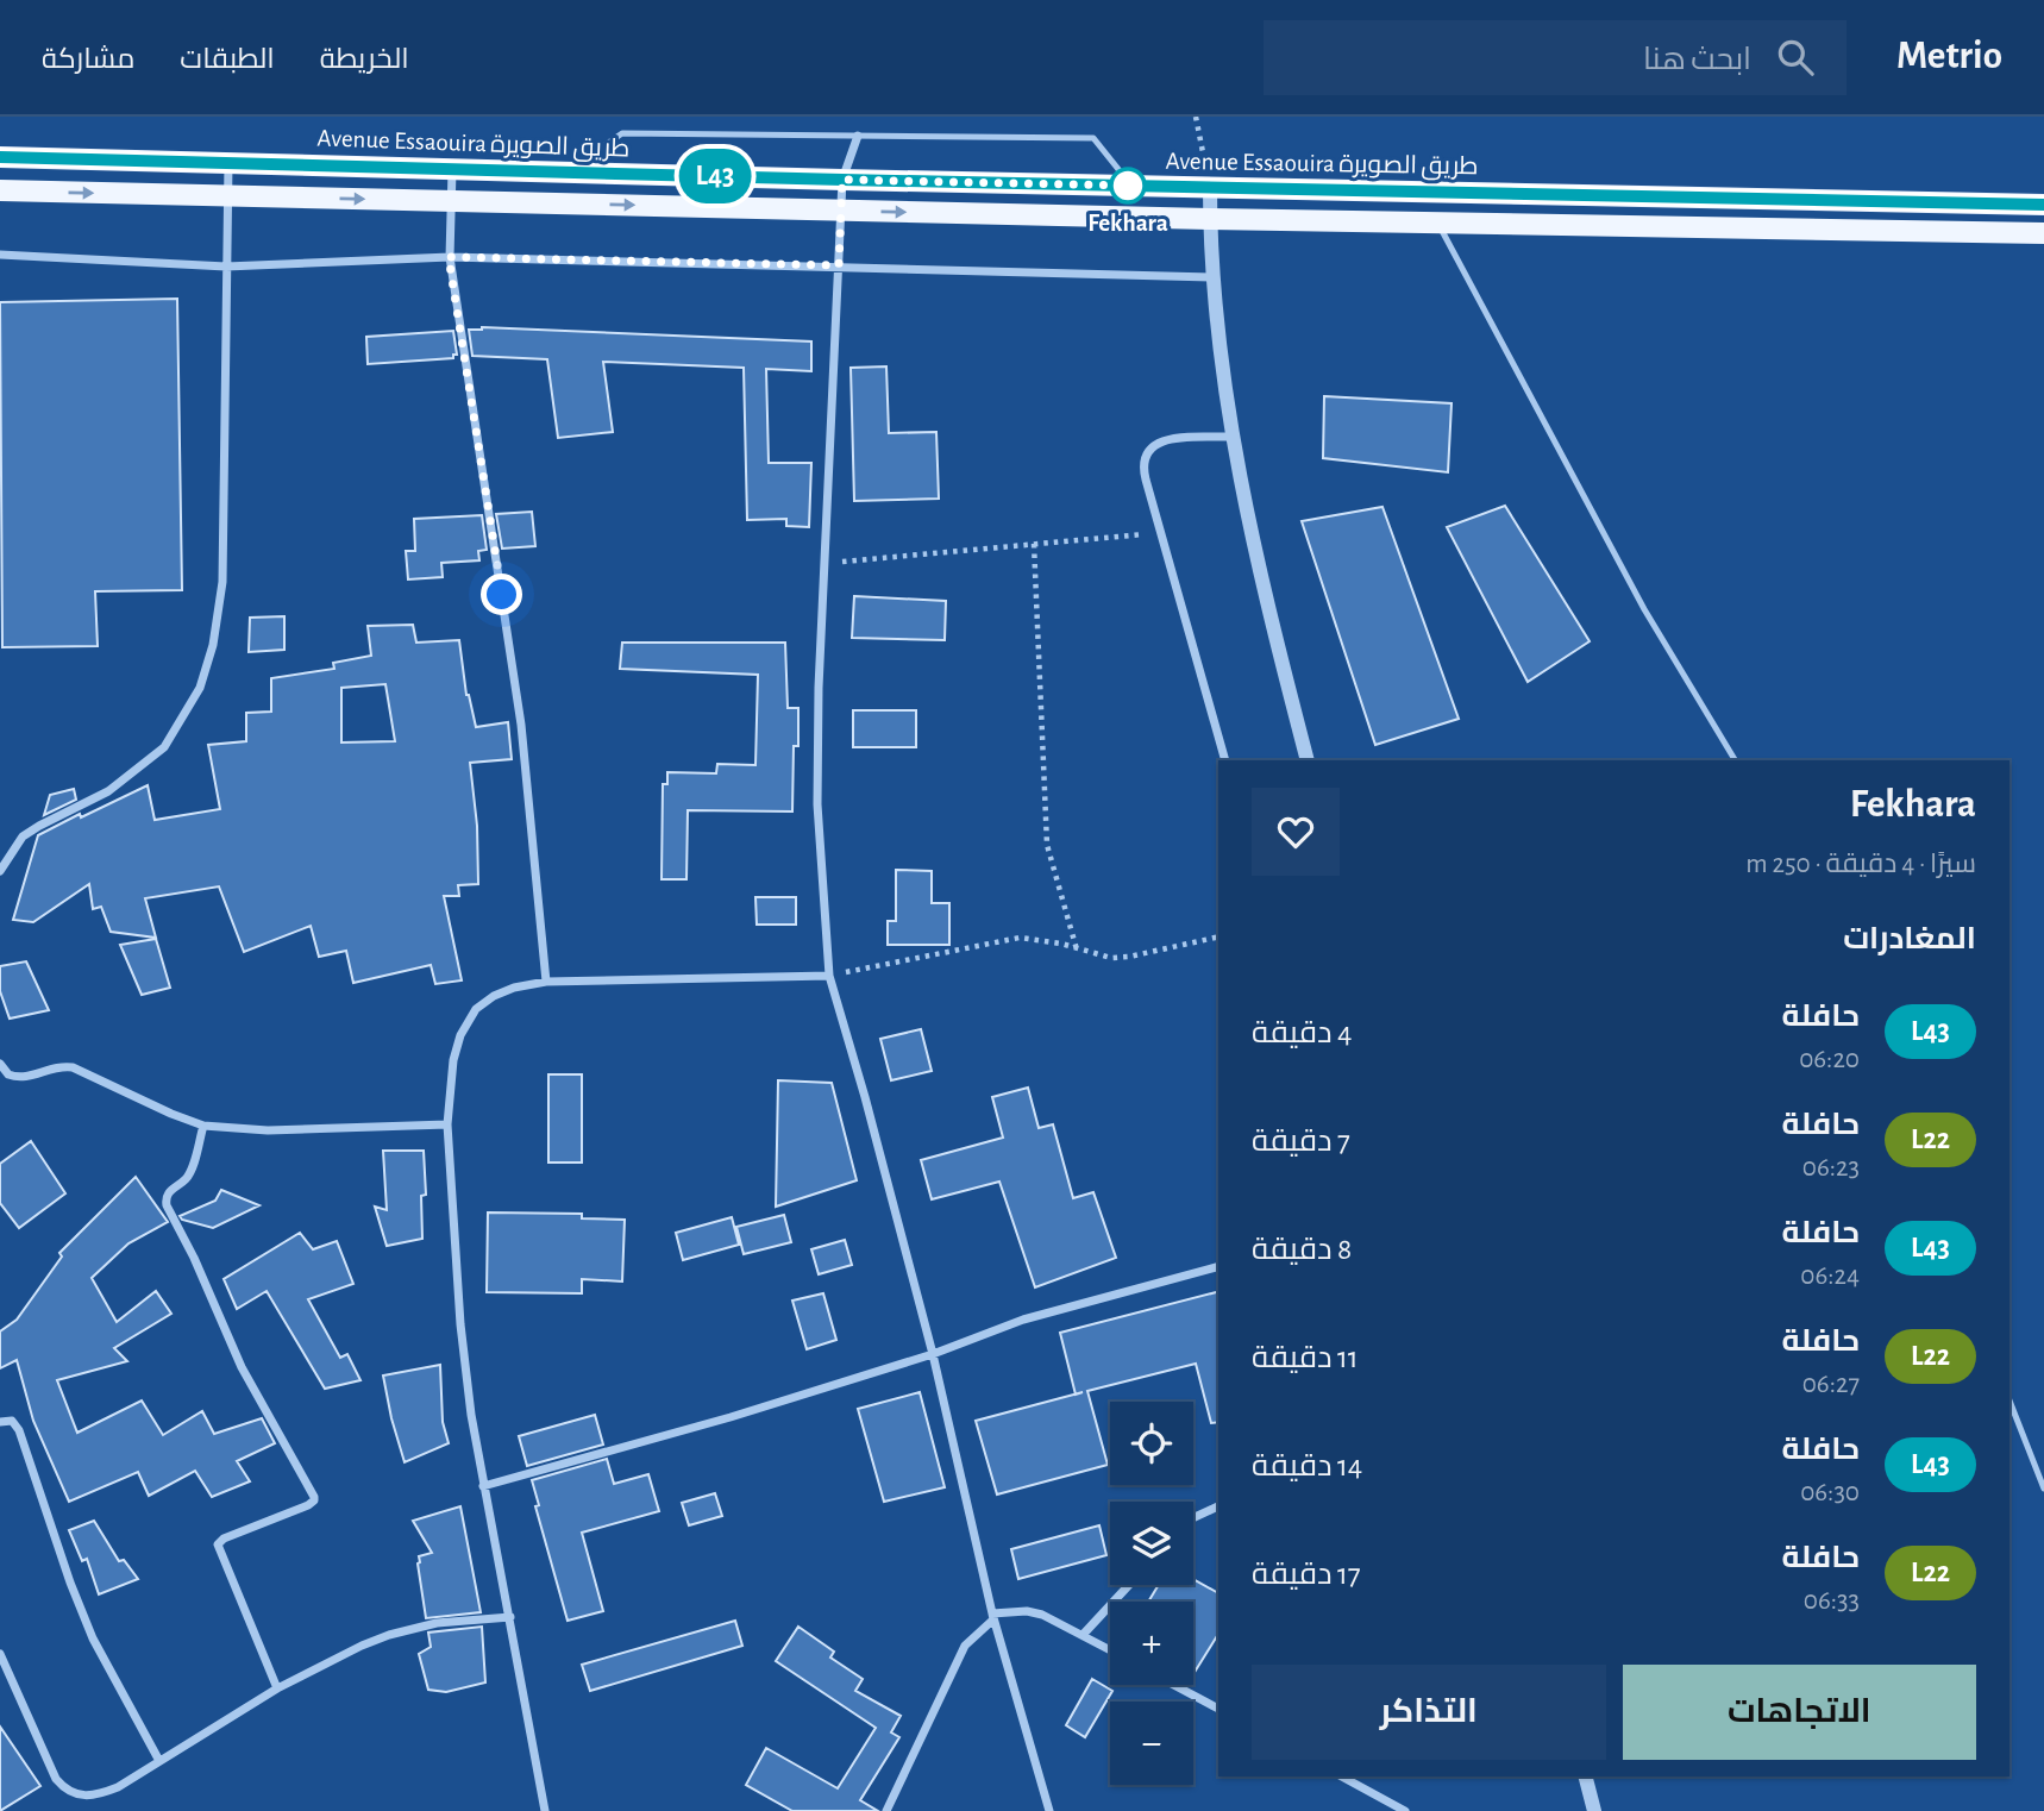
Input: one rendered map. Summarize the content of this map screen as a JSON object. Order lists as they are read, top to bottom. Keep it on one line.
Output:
{"streets":{"main road":["Avenue Essaouira طريق الصويرة"]},"places":["Fekhara"],"lines":["bus line L43"],"page":{"header":"Metrio","search":"ابحث هنا","nav":["الخريطة","الطبقات","مشاركة"],"on_map":"L43","heading":[["Fekhara","سيرًا · 4 دقيقة · 250 m"],"المغادرات"],"list":[{"mark":"L43","name":"حافلة","note":"06:20","value":"4 دقيقة"},{"mark":"L22","name":"حافلة","note":"06:23","value":"7 دقيقة"},{"mark":"L43","name":"حافلة","note":"06:24","value":"8 دقيقة"},{"mark":"L22","name":"حافلة","note":"06:27","value":"11 دقيقة"},{"mark":"L43","name":"حافلة","note":"06:30","value":"14 دقيقة"},{"mark":"L22","name":"حافلة","note":"06:33","value":"17 دقيقة"}],"map_buttons":["+","−"],"buttons":["الاتجاهات","التذاكر"]}}
